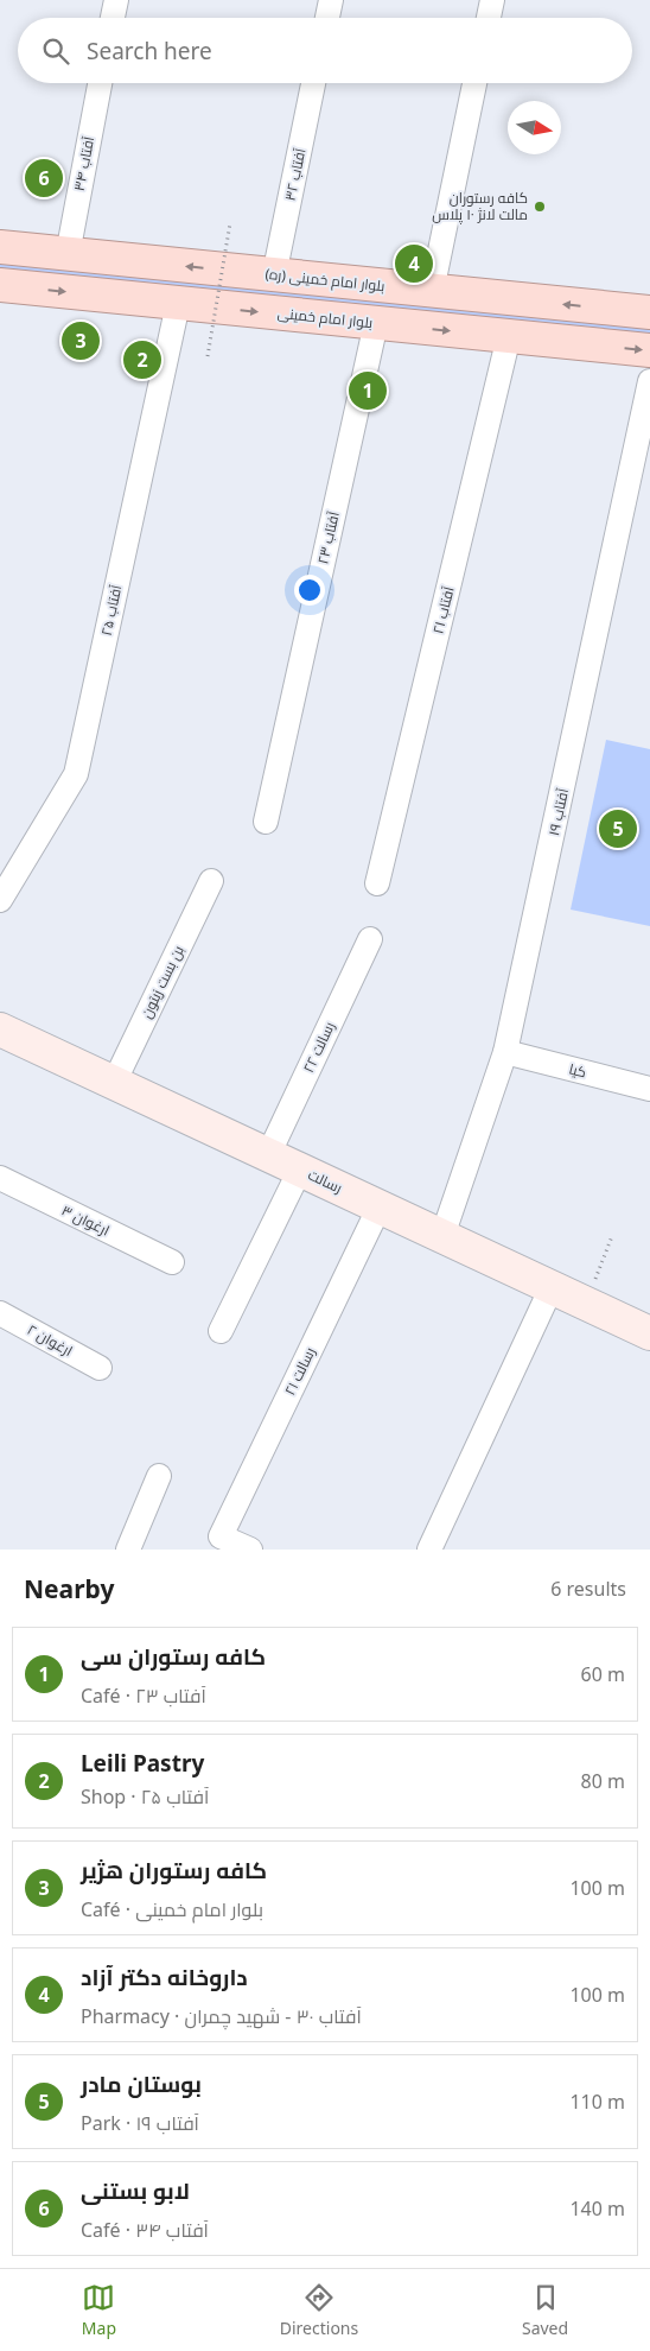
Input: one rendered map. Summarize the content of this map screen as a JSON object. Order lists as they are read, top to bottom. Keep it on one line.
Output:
{"streets":{"main road":["بلوار امام خمینی (ره)","بلوار امام خمینی","رسالت"],"street":["آفتاب ۳۴","آفتاب ۳۲","آفتاب ۲۳","آفتاب ۲۵","آفتاب ۲۱","آفتاب ۱۹","بن بست زیتون","رسالت ۲۲","کیا","ارغوان ۳","ارغوان ۲","رسالت ۲۱"]},"crossings":[["آفتاب ۳۴","بلوار امام خمینی (ره)"],["آفتاب ۳۲","بلوار امام خمینی (ره)"],["بلوار امام خمینی","آفتاب ۲۳"],["بلوار امام خمینی","آفتاب ۲۵"],["بلوار امام خمینی","آفتاب ۲۱"],["آفتاب ۱۹","کیا"],["آفتاب ۱۹","رسالت"],["بن بست زیتون","رسالت"],["رسالت ۲۲","رسالت"],["رسالت","رسالت ۲۱"]],"one_way":["بلوار امام خمینی (ره)","بلوار امام خمینی"],"places":["کافه رستوران مالت لانژ ۱۰ پلاس"],"north":"right","page":{"search":"Search here","pins":["6","4","3","2","1","5"],"heading":["Nearby","6 results"],"list":[{"mark":"1","name":"کافه رستوران سی","note":"Café · آفتاب ۲۳","value":"60 m"},{"mark":"2","name":"Leili Pastry","note":"Shop · آفتاب ۲۵","value":"80 m"},{"mark":"3","name":"کافه رستوران هژیر","note":"Café · بلوار امام خمینی","value":"100 m"},{"mark":"4","name":"داروخانه دکتر آزاد","note":"Pharmacy · آفتاب ۳۰ - شهید چمران","value":"100 m"},{"mark":"5","name":"بوستان مادر","note":"Park · آفتاب ۱۹","value":"110 m"},{"mark":"6","name":"لابو بستنی","note":"Café · آفتاب ۳۴","value":"140 m"}],"nav":["Map","Directions","Saved"]}}
